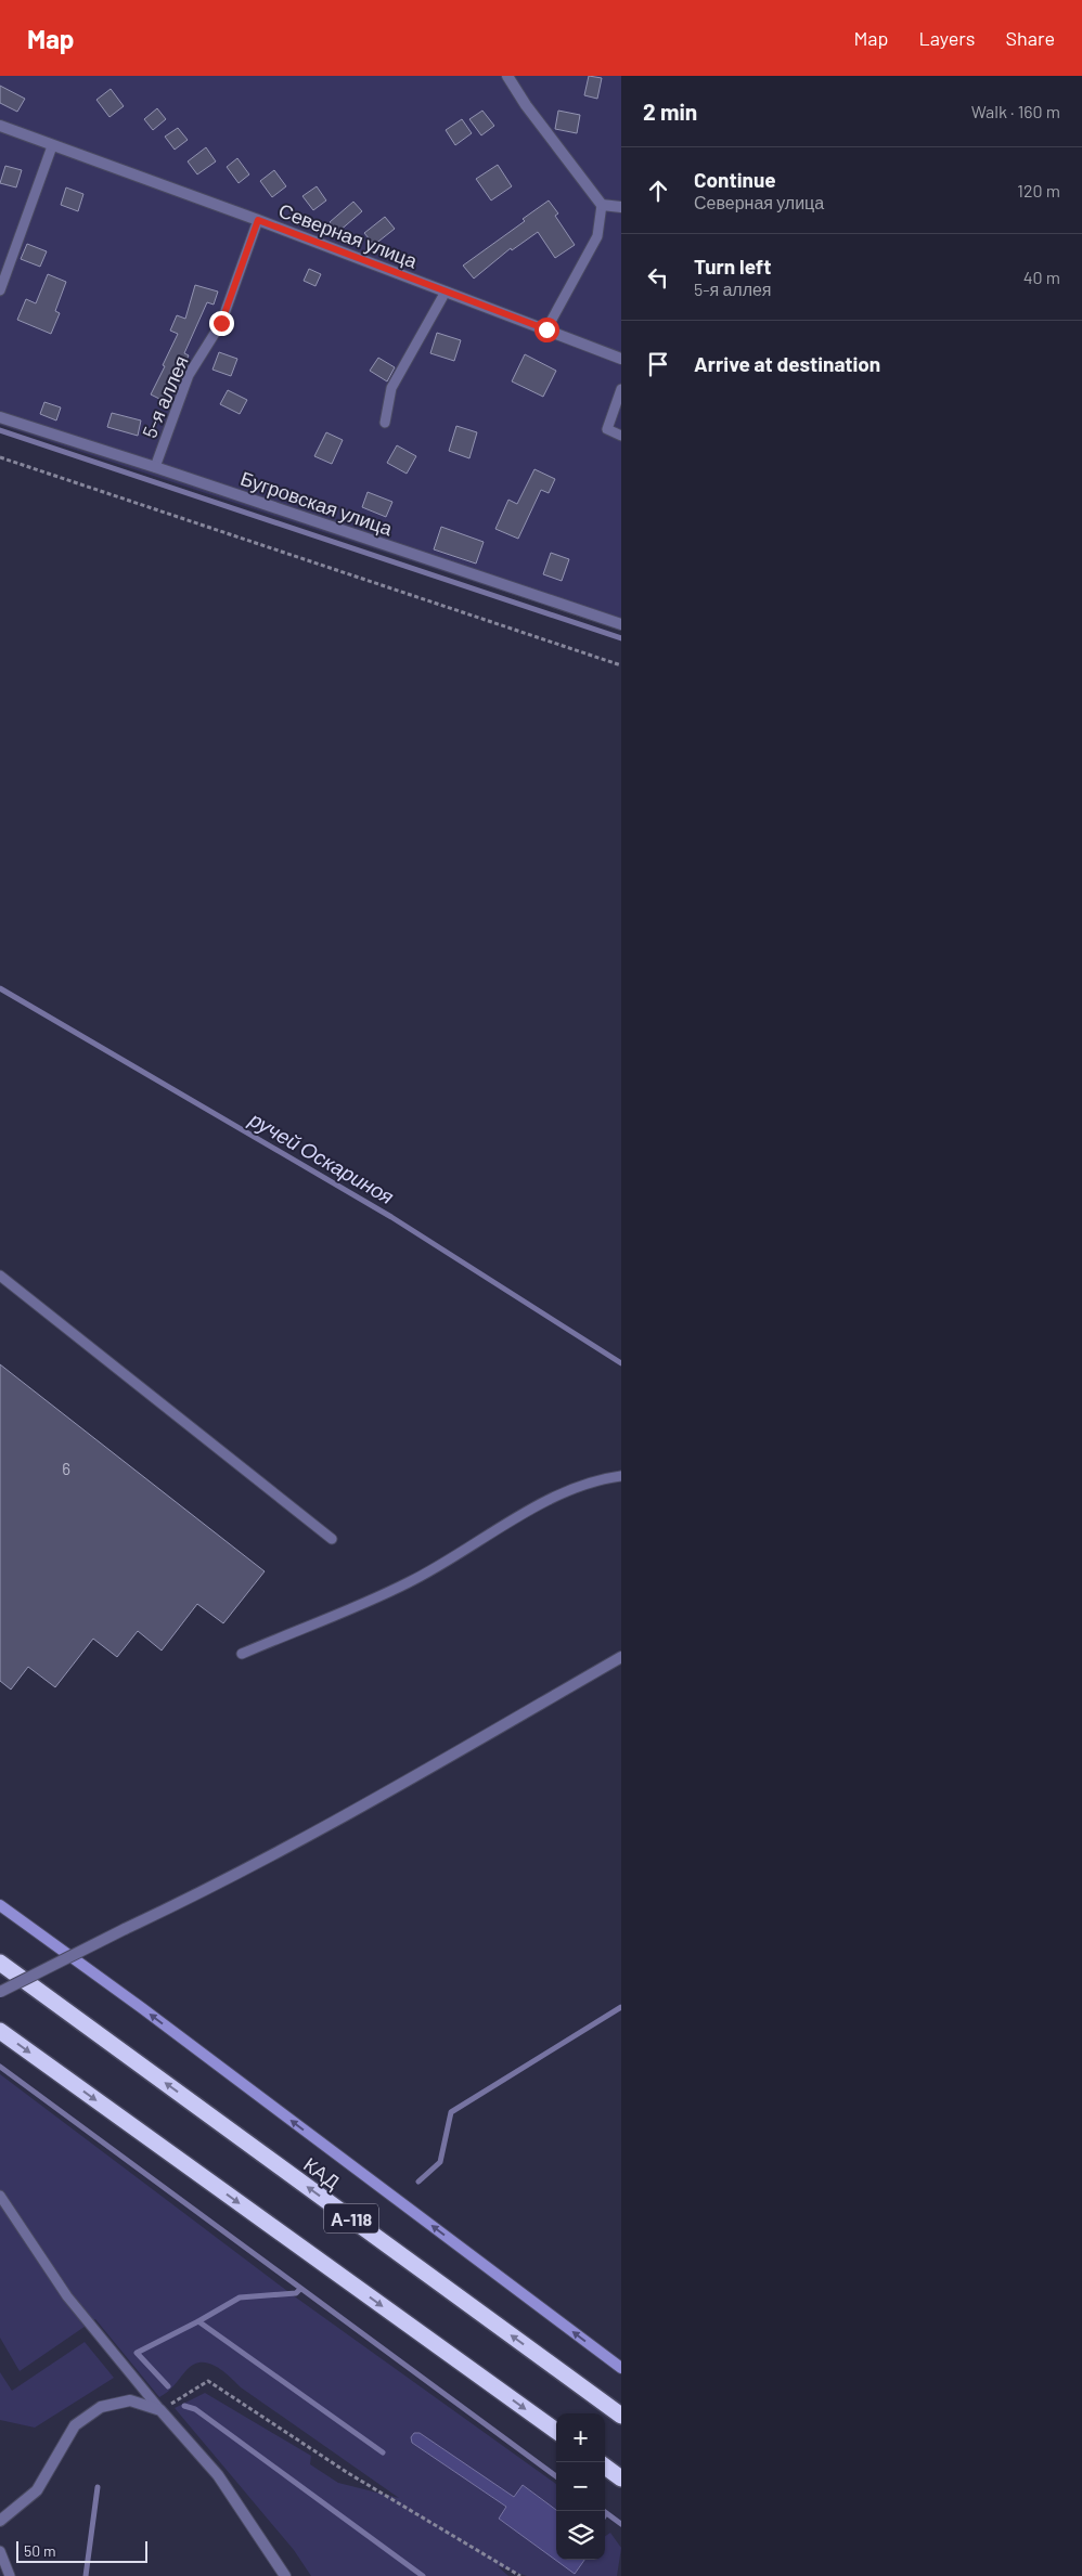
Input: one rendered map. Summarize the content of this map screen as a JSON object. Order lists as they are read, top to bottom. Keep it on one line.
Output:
{"streets":{"highway":["КАД","А-118"],"street":["Северная улица","Бугровская улица"],"lane":["5-я аллея"]},"crossings":[["Северная улица","5-я аллея"],["5-я аллея","Бугровская улица"]],"water":["ручей Оскариноя"],"house_numbers":["6"],"scale_bar":"50 m","page":{"header":"Map","nav":["Map","Layers","Share"],"heading":["2 min","Walk · 160 m"],"list":[["Continue","Северная улица","120 m"],["Turn left","5-я аллея","40 m"],"Arrive at destination"],"map_buttons":["+","−"],"scale":"50 m"}}
